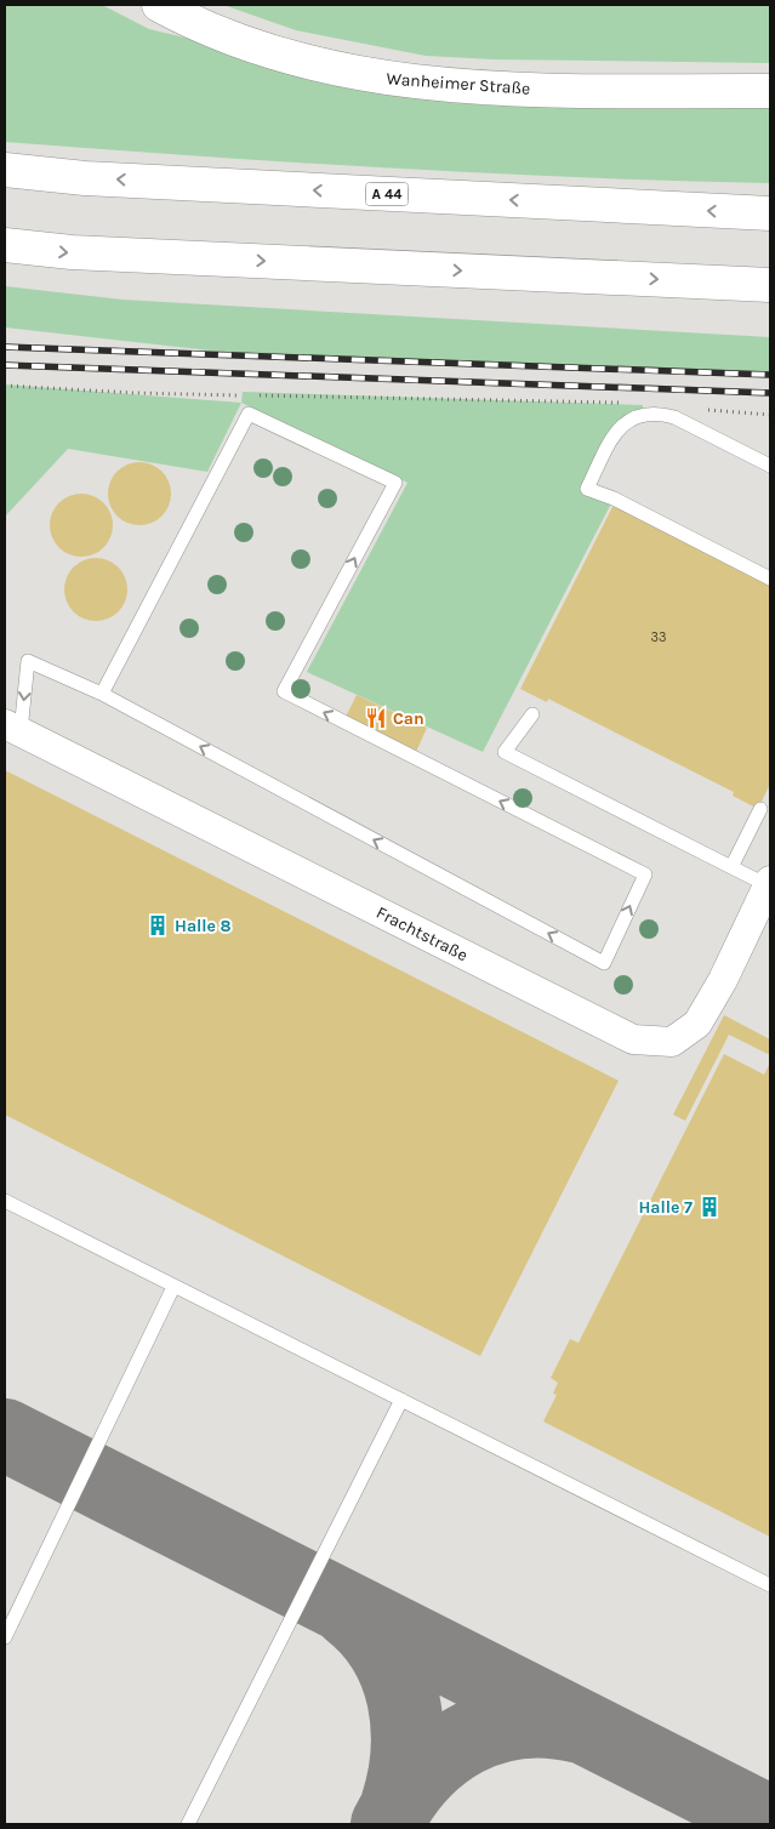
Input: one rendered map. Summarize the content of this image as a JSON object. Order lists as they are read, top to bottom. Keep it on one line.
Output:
{"streets":{"main road":["Wanheimer Straße","A 44"],"street":["Frachtstraße"]},"places":{"restaurant":["Can"],"building":["Halle 8","Halle 7"]},"house_numbers":["33"]}
